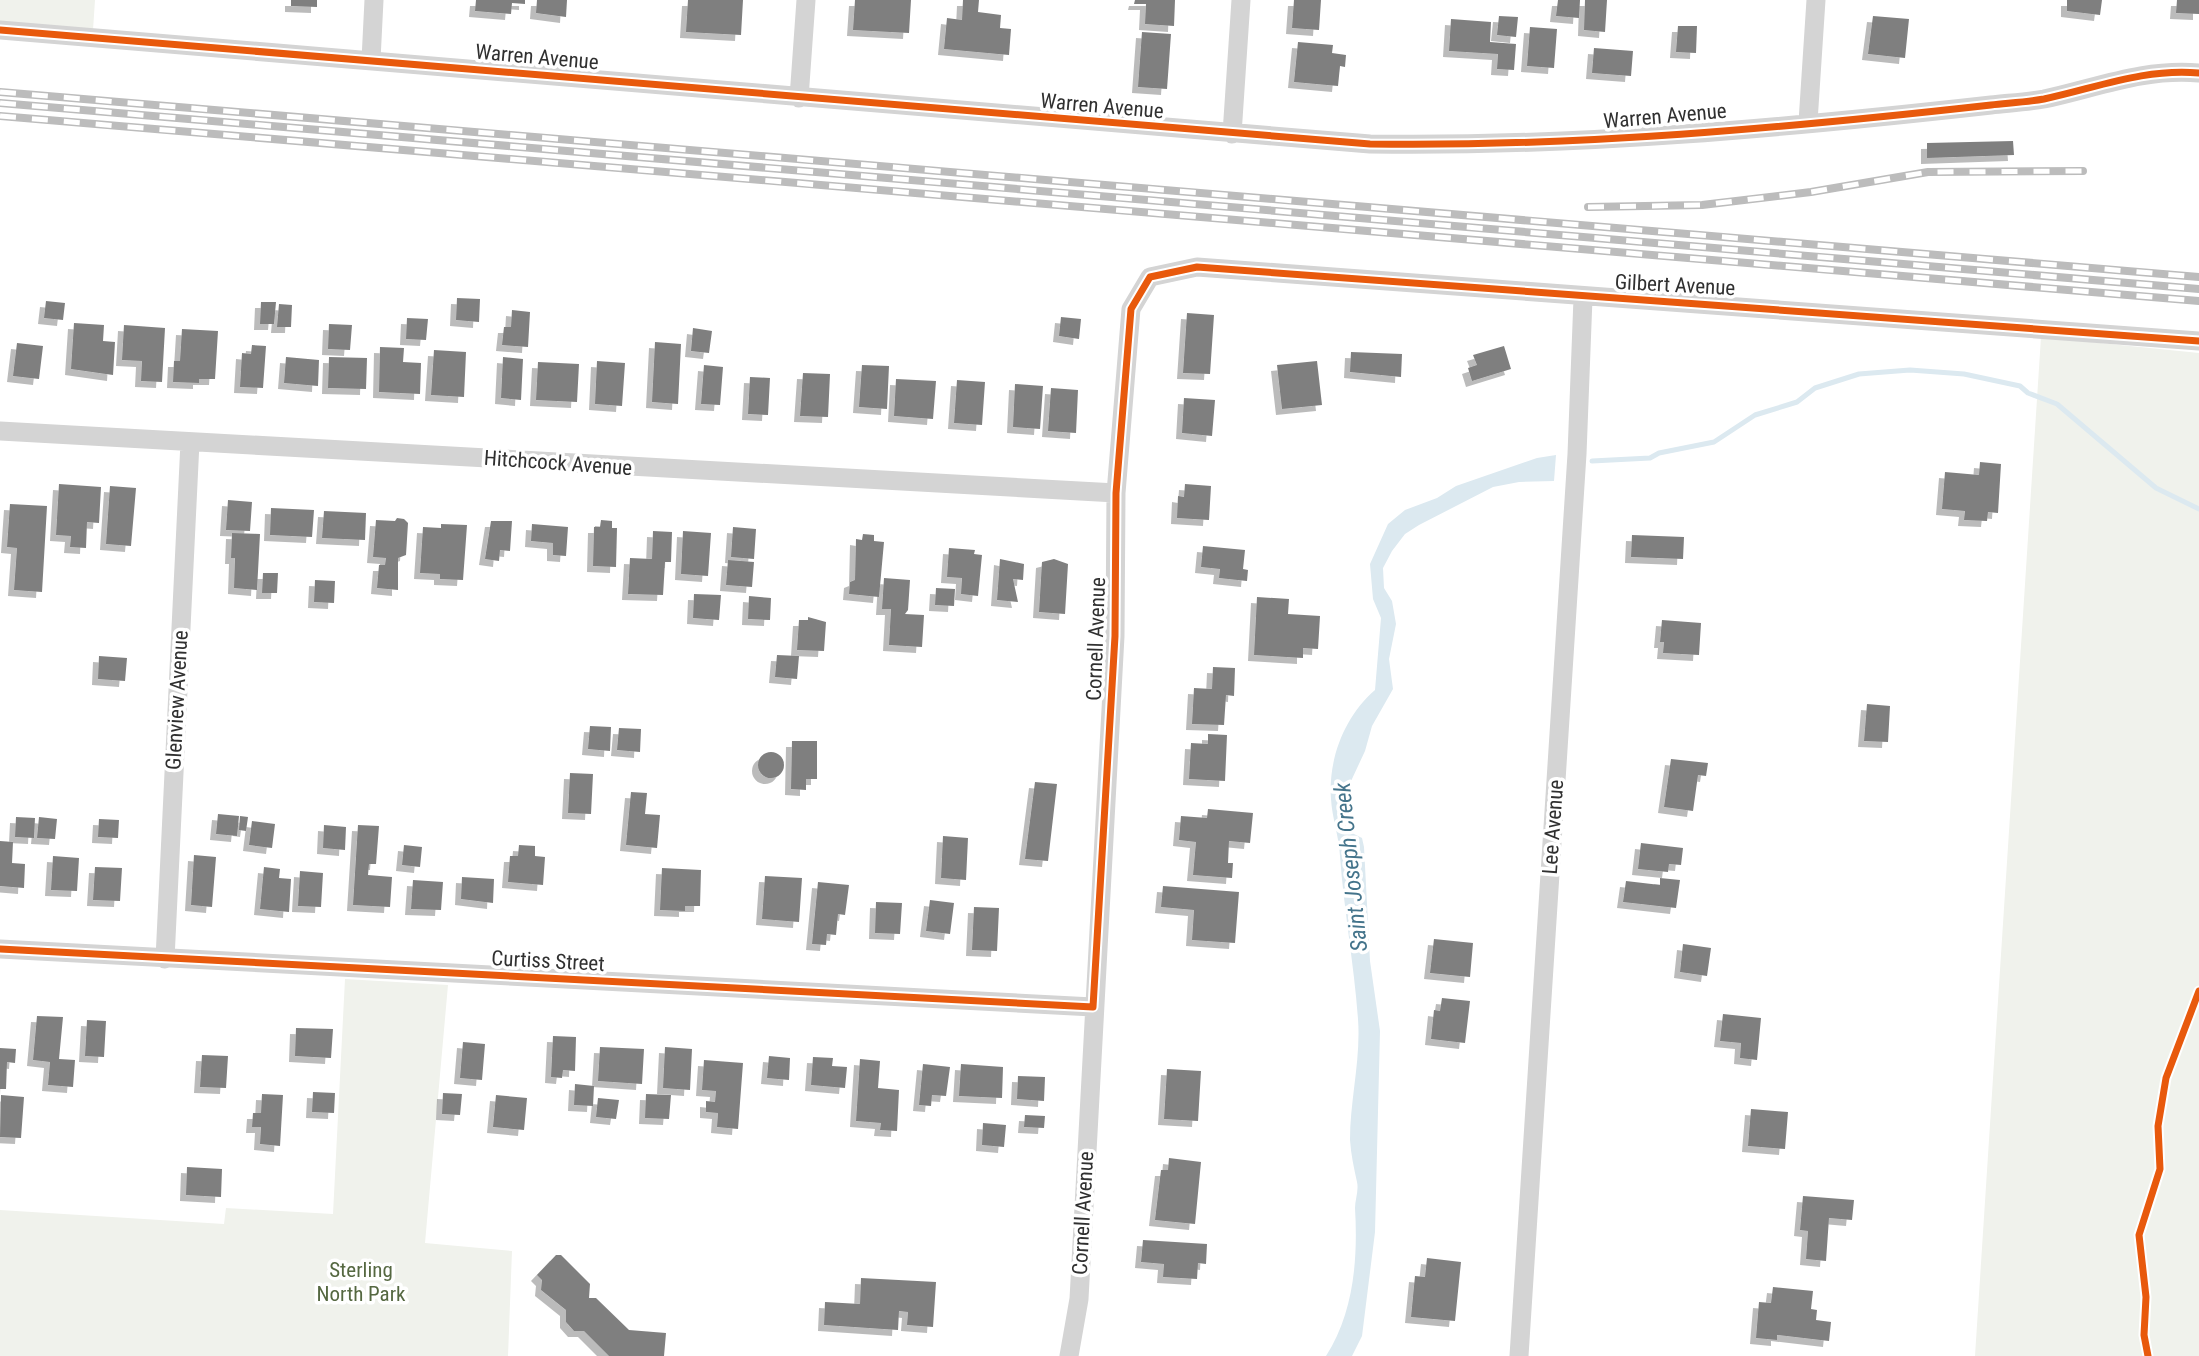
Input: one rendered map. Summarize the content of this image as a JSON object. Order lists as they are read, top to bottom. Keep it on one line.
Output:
{"streets":{"street":["Warren Avenue","Gilbert Avenue","Hitchcock Avenue","Cornell Avenue","Glenview Avenue","Lee Avenue","Curtiss Street"]},"crossings":[["Gilbert Avenue","Cornell Avenue"],["Gilbert Avenue","Lee Avenue"],["Hitchcock Avenue","Cornell Avenue"],["Hitchcock Avenue","Glenview Avenue"],["Cornell Avenue","Curtiss Street"],["Glenview Avenue","Curtiss Street"]],"water":["Saint Joseph Creek"],"parks":["Sterling North Park"]}
